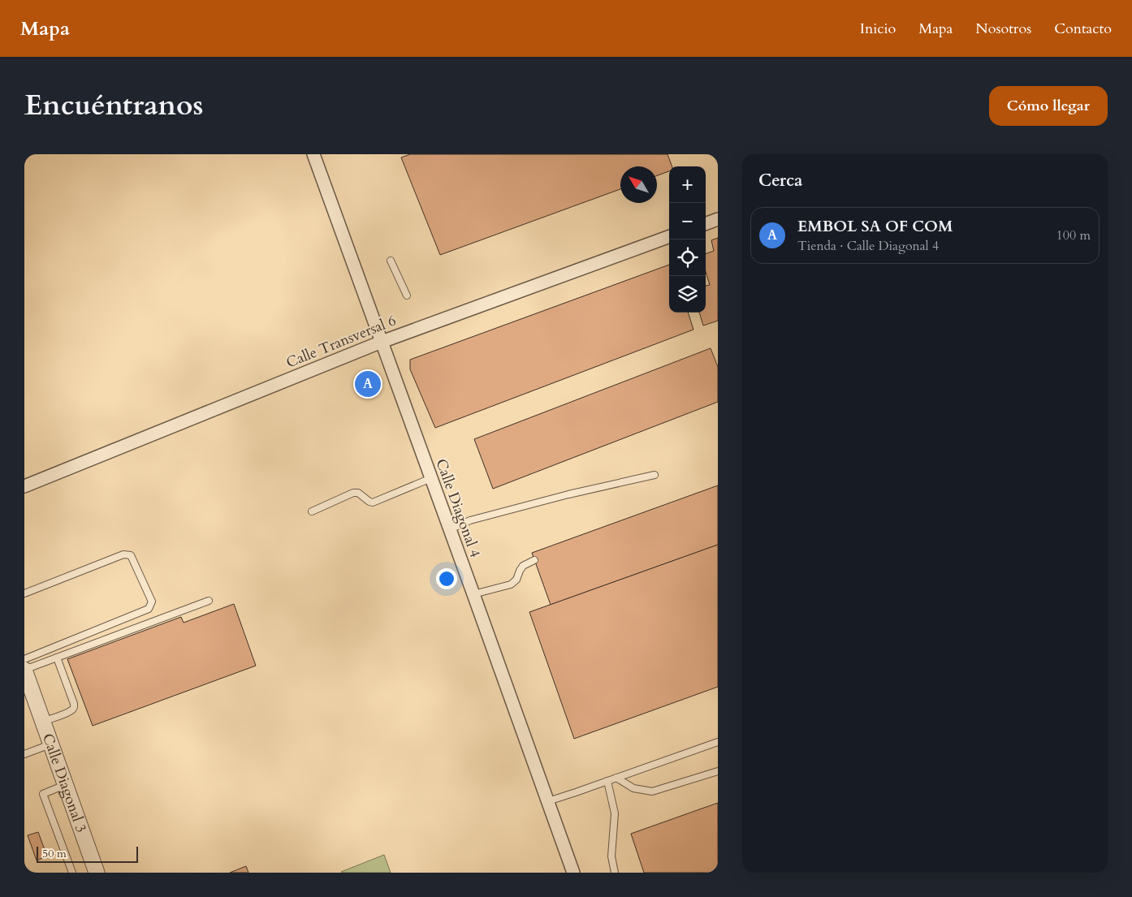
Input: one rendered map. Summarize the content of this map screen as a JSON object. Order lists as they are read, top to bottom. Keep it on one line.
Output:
{"streets":{"street":["Calle Transversal 6","Calle Diagonal 4","Calle Diagonal 3"]},"crossings":[["Calle Transversal 6","Calle Diagonal 4"]],"scale_bar":"50 m","north":"top left","page":{"header":"Mapa","nav":["Inicio","Mapa","Nosotros","Contacto"],"title":"Encuéntranos","buttons":"Cómo llegar","heading":"Cerca","map_buttons":["+","−"],"list":[{"mark":"A","name":"EMBOL SA OF COM","note":"Tienda · Calle Diagonal 4","value":"100 m"}],"pins":"A","scale":"50 m"}}
